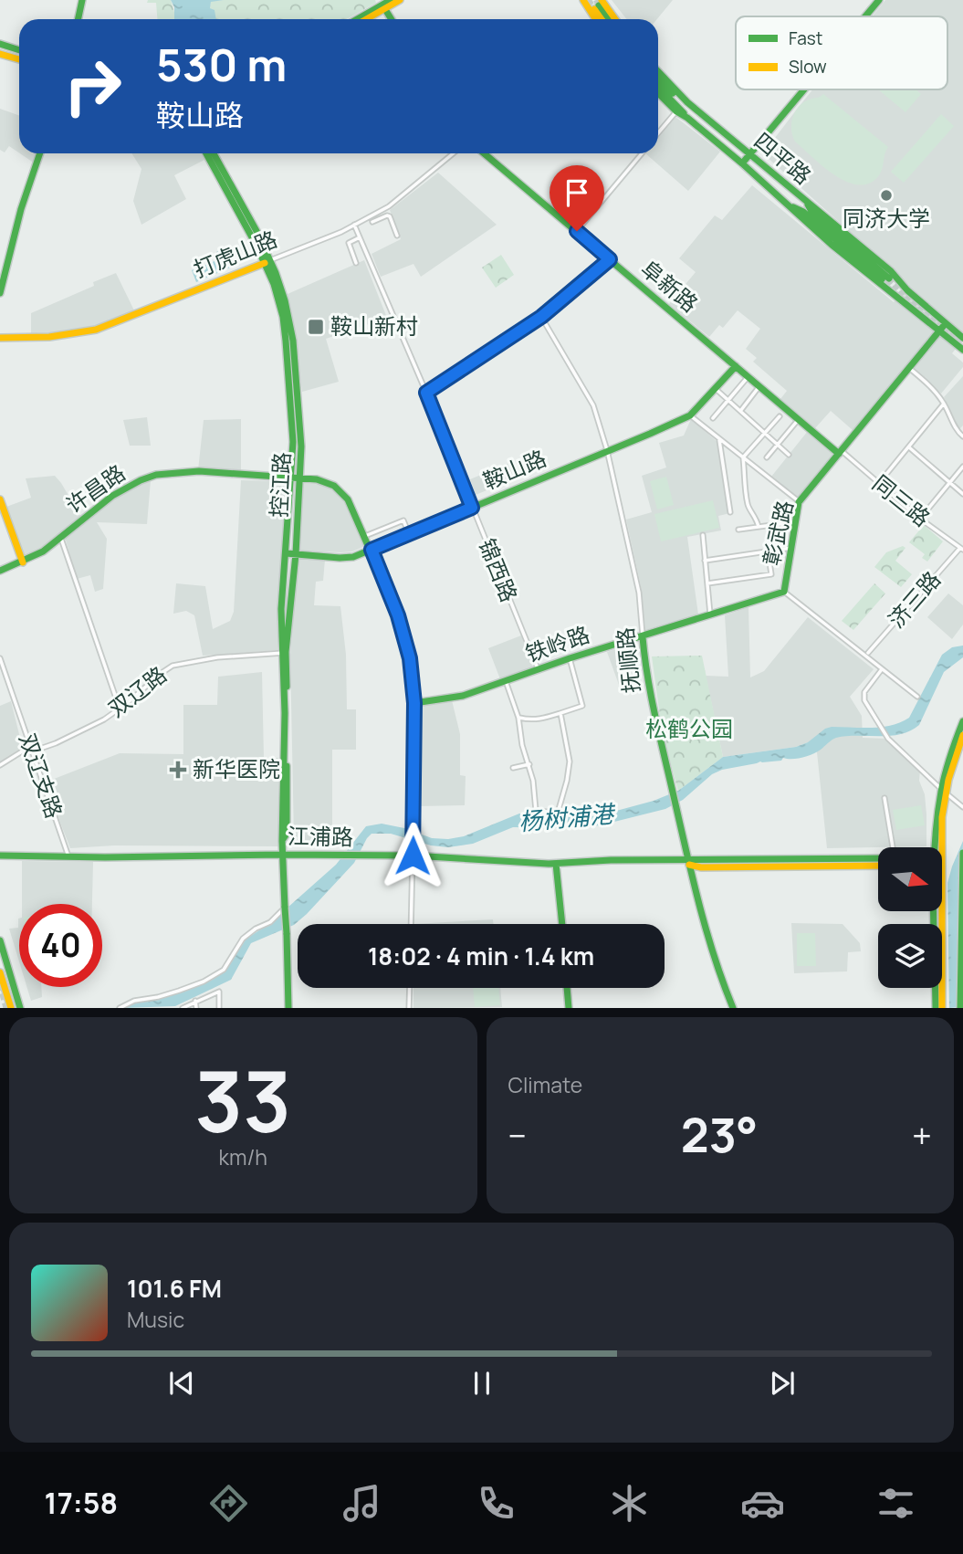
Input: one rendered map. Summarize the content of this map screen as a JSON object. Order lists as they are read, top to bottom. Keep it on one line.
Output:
{"streets":{"main road":["四平路","打虎山路","阜新路","鞍山路","控江路","许昌路","彰武路","铁岭路","抚顺路","江浦路"],"street":["同三路","锦西路","济三路","双辽路","双辽支路"]},"crossings":[["打虎山路","控江路"],["打虎山路","锦西路"],["阜新路","鞍山路"],["阜新路","同三路"],["阜新路","彰武路"],["鞍山路","控江路"],["鞍山路","许昌路"],["鞍山路","锦西路"],["鞍山路","抚顺路"],["控江路","许昌路"],["控江路","双辽路"],["控江路","江浦路"],["许昌路","铁岭路"],["许昌路","江浦路"],["同三路","彰武路"],["同三路","济三路"],["彰武路","铁岭路"],["锦西路","铁岭路"],["铁岭路","抚顺路"],["抚顺路","江浦路"],["双辽路","双辽支路"],["双辽支路","江浦路"]],"water":["杨树浦港"],"parks":["松鹤公园"],"places":{"other":["同济大学"],"transit":["鞍山新村"],"health":["新华医院"]},"legend":["Fast","Slow"],"north":"right","page":{"turn":["530 m","鞍山路"],"limit":"40","trip":"18:02 · 4 min · 1.4 km","tile":[["33","km/h"],"Climate"],"heat":["−","23°","+"],"song":["101.6 FM","Music"],"tabs":"17:58"}}
